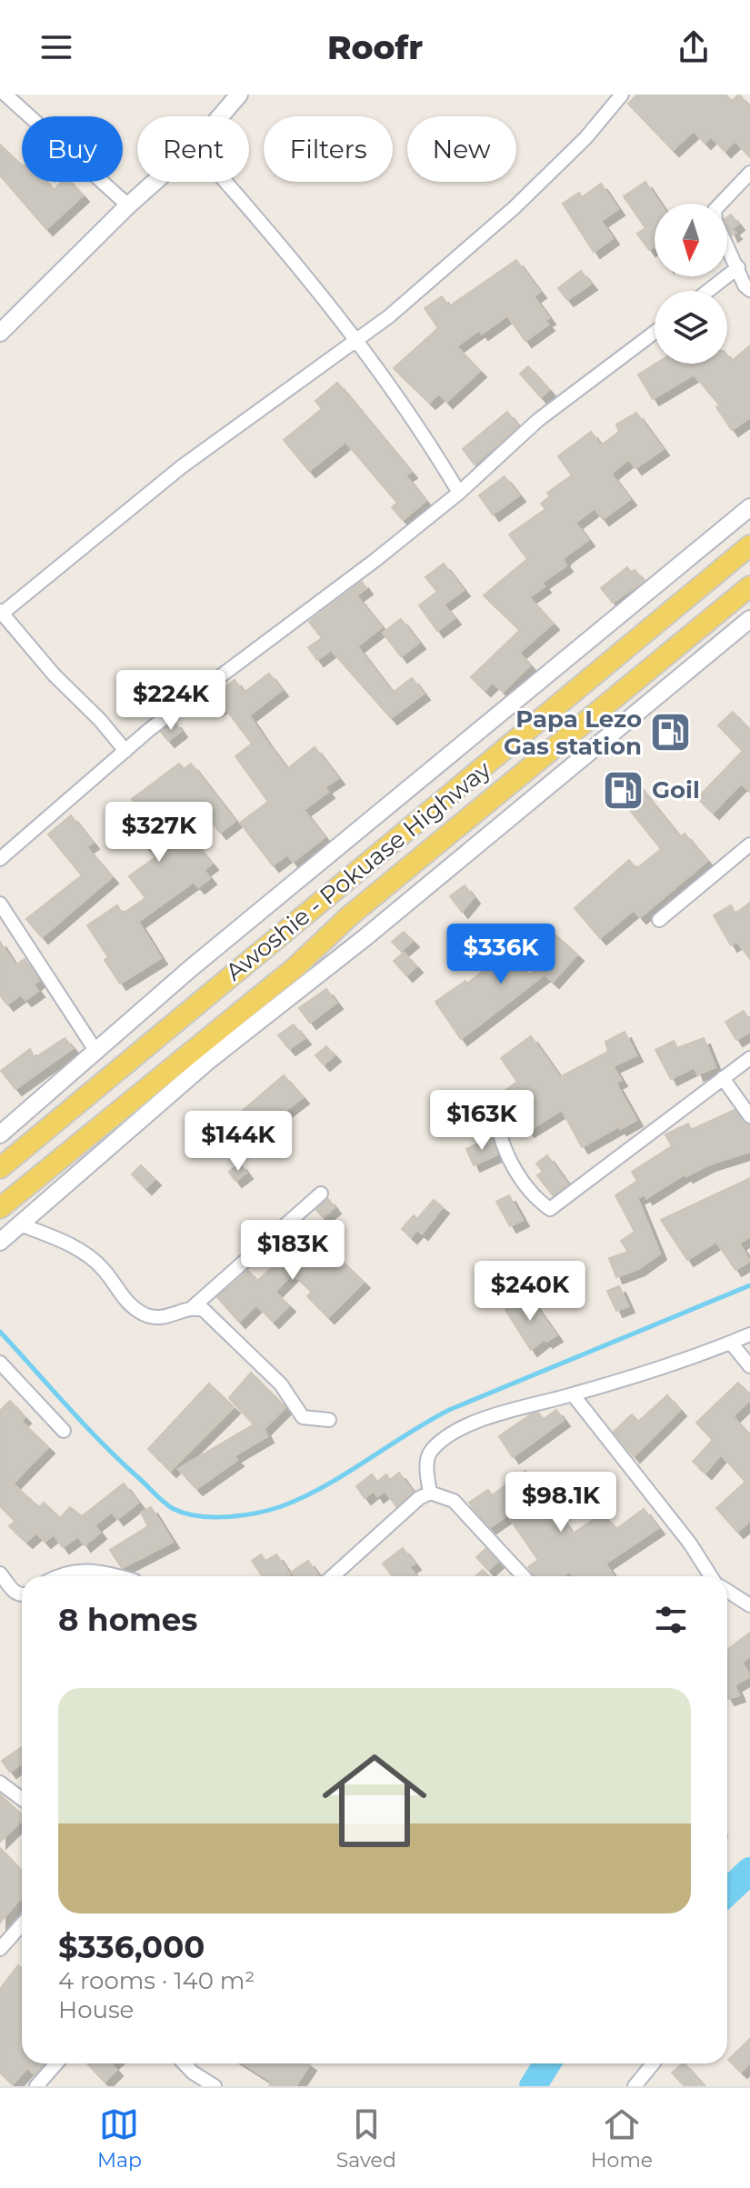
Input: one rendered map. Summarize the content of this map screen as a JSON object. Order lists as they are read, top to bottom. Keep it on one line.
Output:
{"streets":{"main road":["Awoshie - Pokuase Highway"]},"places":{"fuel station":["Papa Lezo Gas station","Goil"]},"north":"bottom","page":{"header":"Roofr","chip":["Buy","Rent","Filters","New"],"price":["$224K","$327K","$336K","$163K","$144K","$183K","$240K","$98.1K"],"heading":"8 homes","list":[{"name":"$336,000","note":"4 rooms · 140 m² · House"}],"tabs":["Map","Saved","Home"]}}
